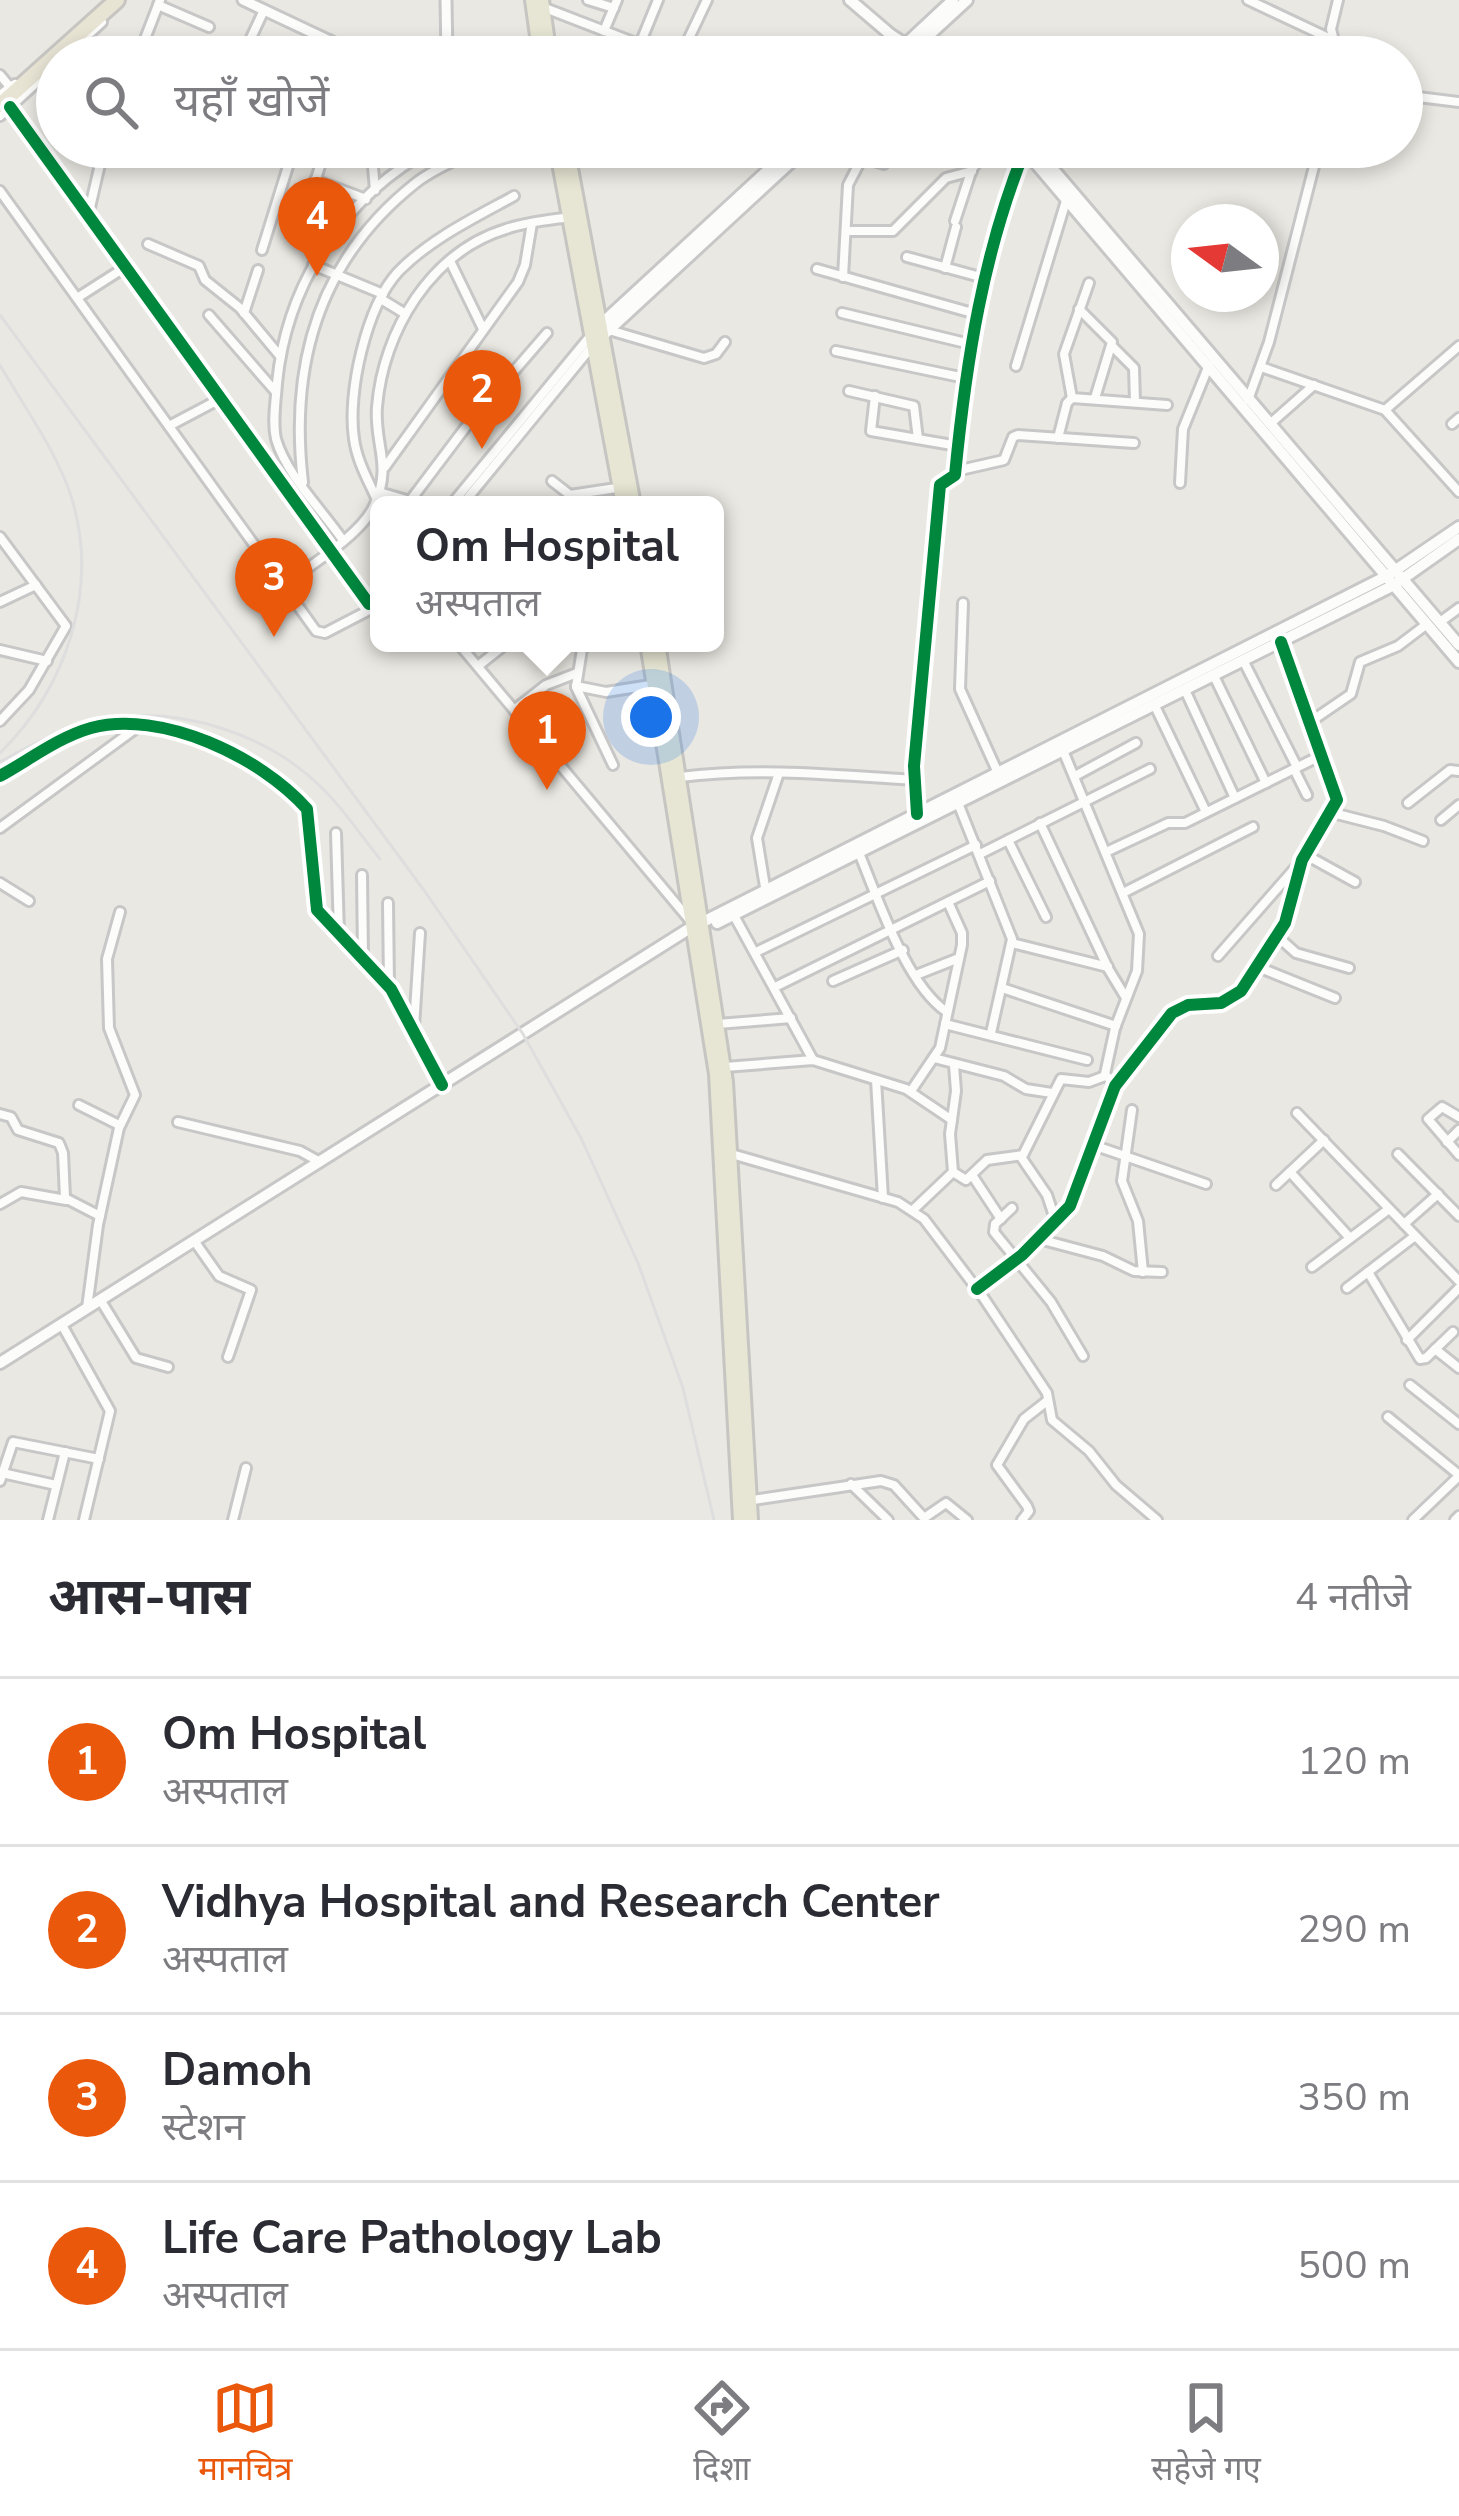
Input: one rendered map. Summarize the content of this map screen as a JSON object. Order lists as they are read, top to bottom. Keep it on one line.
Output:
{"north":"left","page":{"search":"यहाँ खोजें","pins":["4","2","3","1"],"popup":["Om Hospital","अस्पताल"],"heading":["आस-पास","4 नतीजे"],"list":[{"mark":"1","name":"Om Hospital","note":"अस्पताल","value":"120 m"},{"mark":"2","name":"Vidhya Hospital and Research Center","note":"अस्पताल","value":"290 m"},{"mark":"3","name":"Damoh","note":"स्टेशन","value":"350 m"},{"mark":"4","name":"Life Care Pathology Lab","note":"अस्पताल","value":"500 m"}],"nav":["मानचित्र","दिशा","सहेजे गए"]}}
